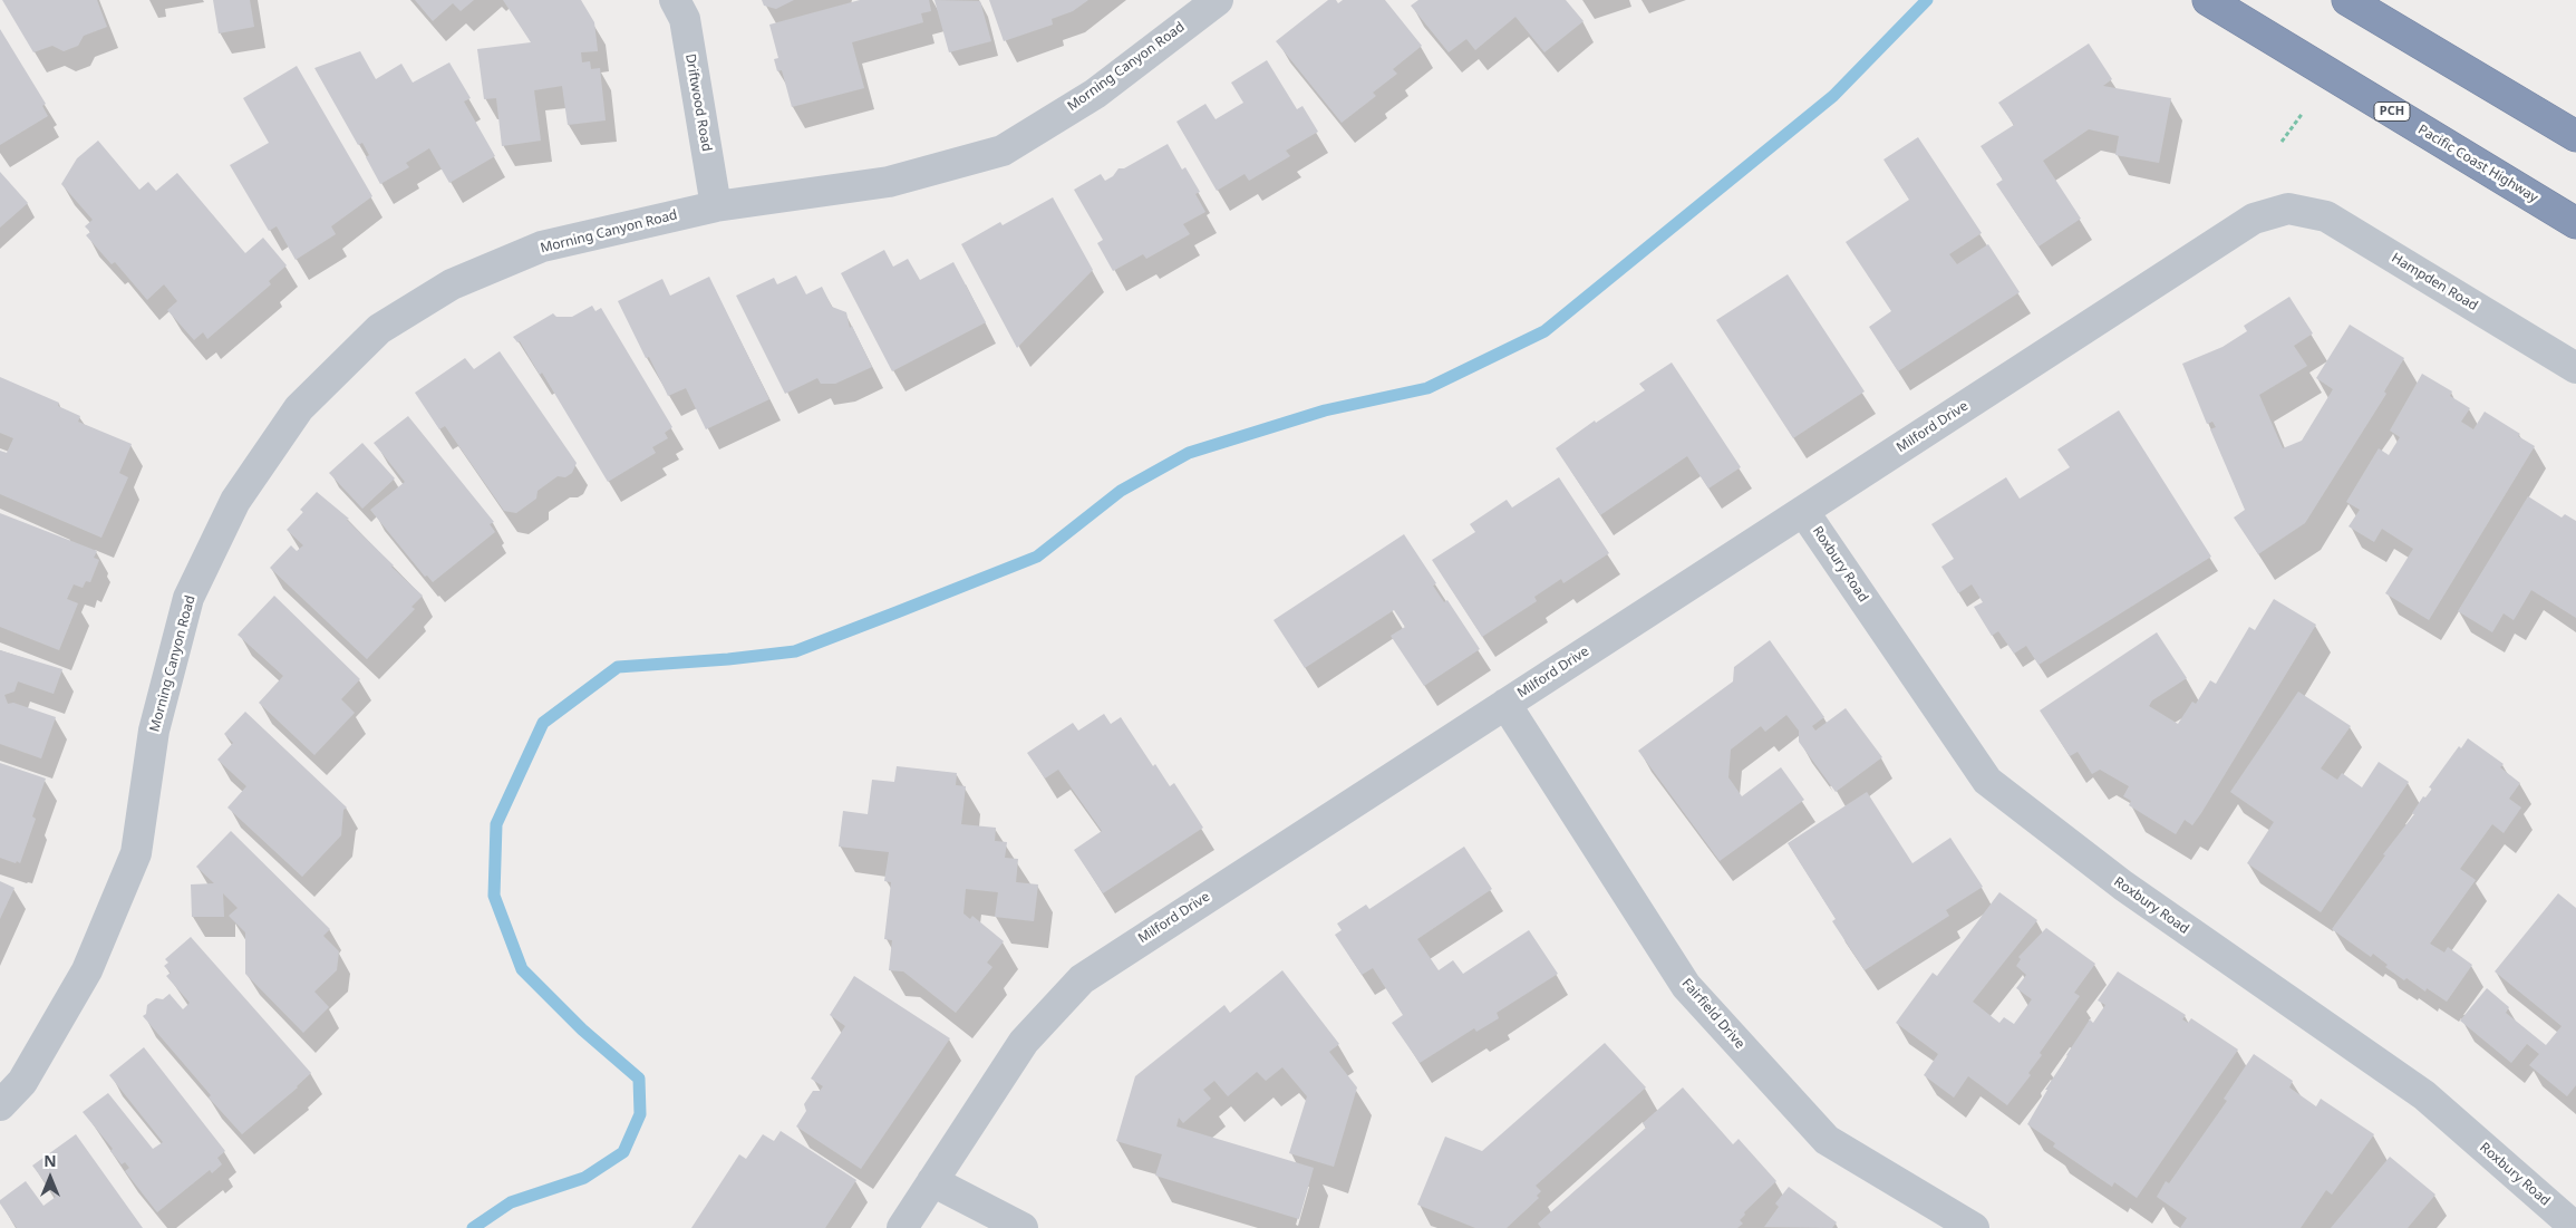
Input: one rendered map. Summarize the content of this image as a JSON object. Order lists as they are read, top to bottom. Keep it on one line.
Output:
{"streets":{"highway":["PCH","Pacific Coast Highway"],"street":["Morning Canyon Road","Driftwood Road","Hampden Road","Milford Drive","Roxbury Road","Fairfield Drive"]},"crossings":[["Morning Canyon Road","Driftwood Road"],["Hampden Road","Milford Drive"],["Milford Drive","Roxbury Road"],["Milford Drive","Fairfield Drive"]],"north":"top"}
